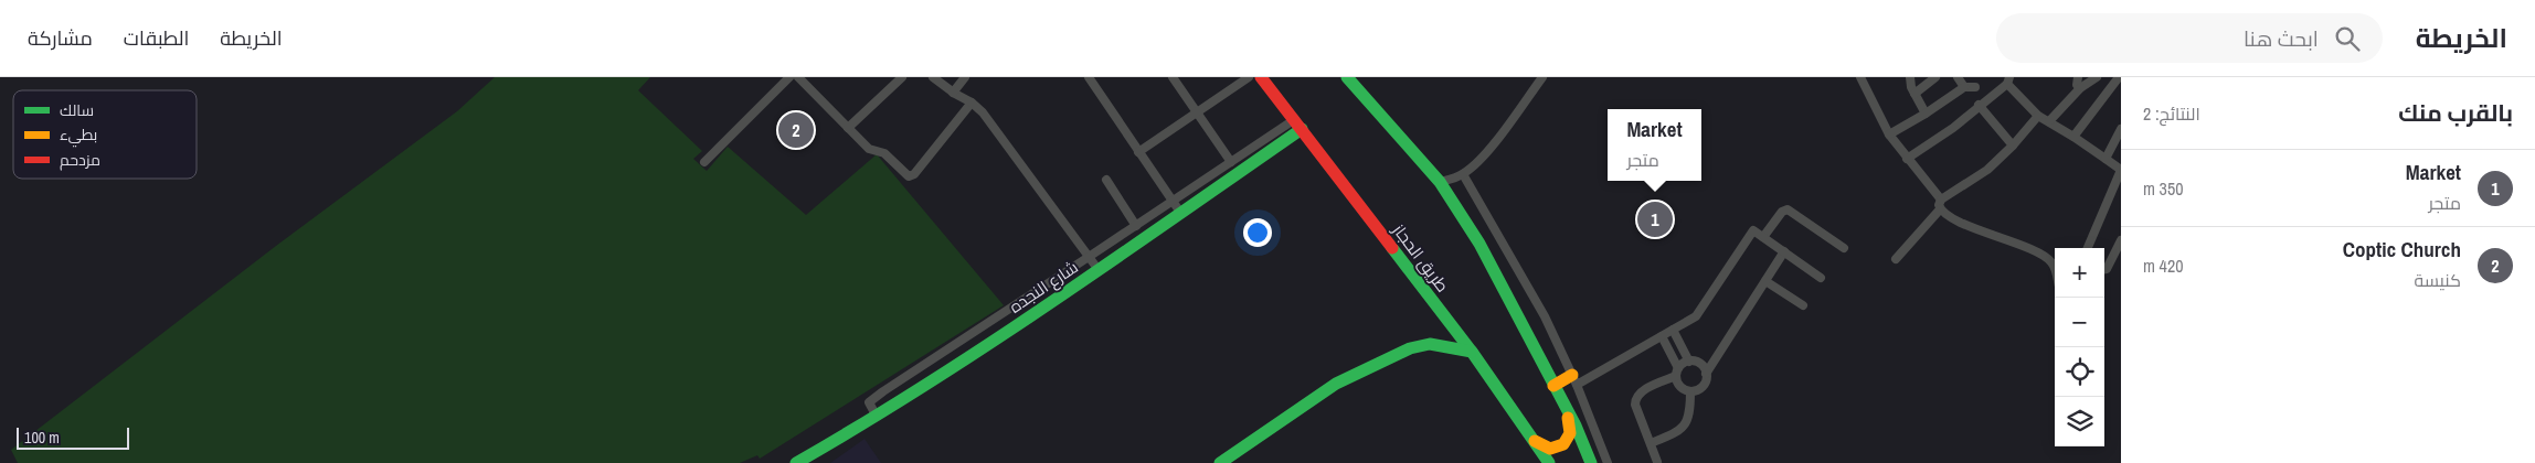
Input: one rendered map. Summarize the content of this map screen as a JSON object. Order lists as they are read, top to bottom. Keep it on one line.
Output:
{"streets":{"main road":["طريق الحجاز","شارع النجده"]},"crossings":[["طريق الحجاز","شارع النجده"]],"legend":["سالك","بطيء","مزدحم"],"scale_bar":"100 m","page":{"header":"الخريطة","search":"ابحث هنا","nav":["الخريطة","الطبقات","مشاركة"],"heading":["بالقرب منك","النتائج: 2"],"popup":["Market","متجر"],"pins":["2","1"],"list":[{"mark":"1","name":"Market","note":"متجر","value":"350 m"},{"mark":"2","name":"Coptic Church","note":"كنيسة","value":"420 m"}],"map_buttons":["+","−"],"scale":"100 m"}}
